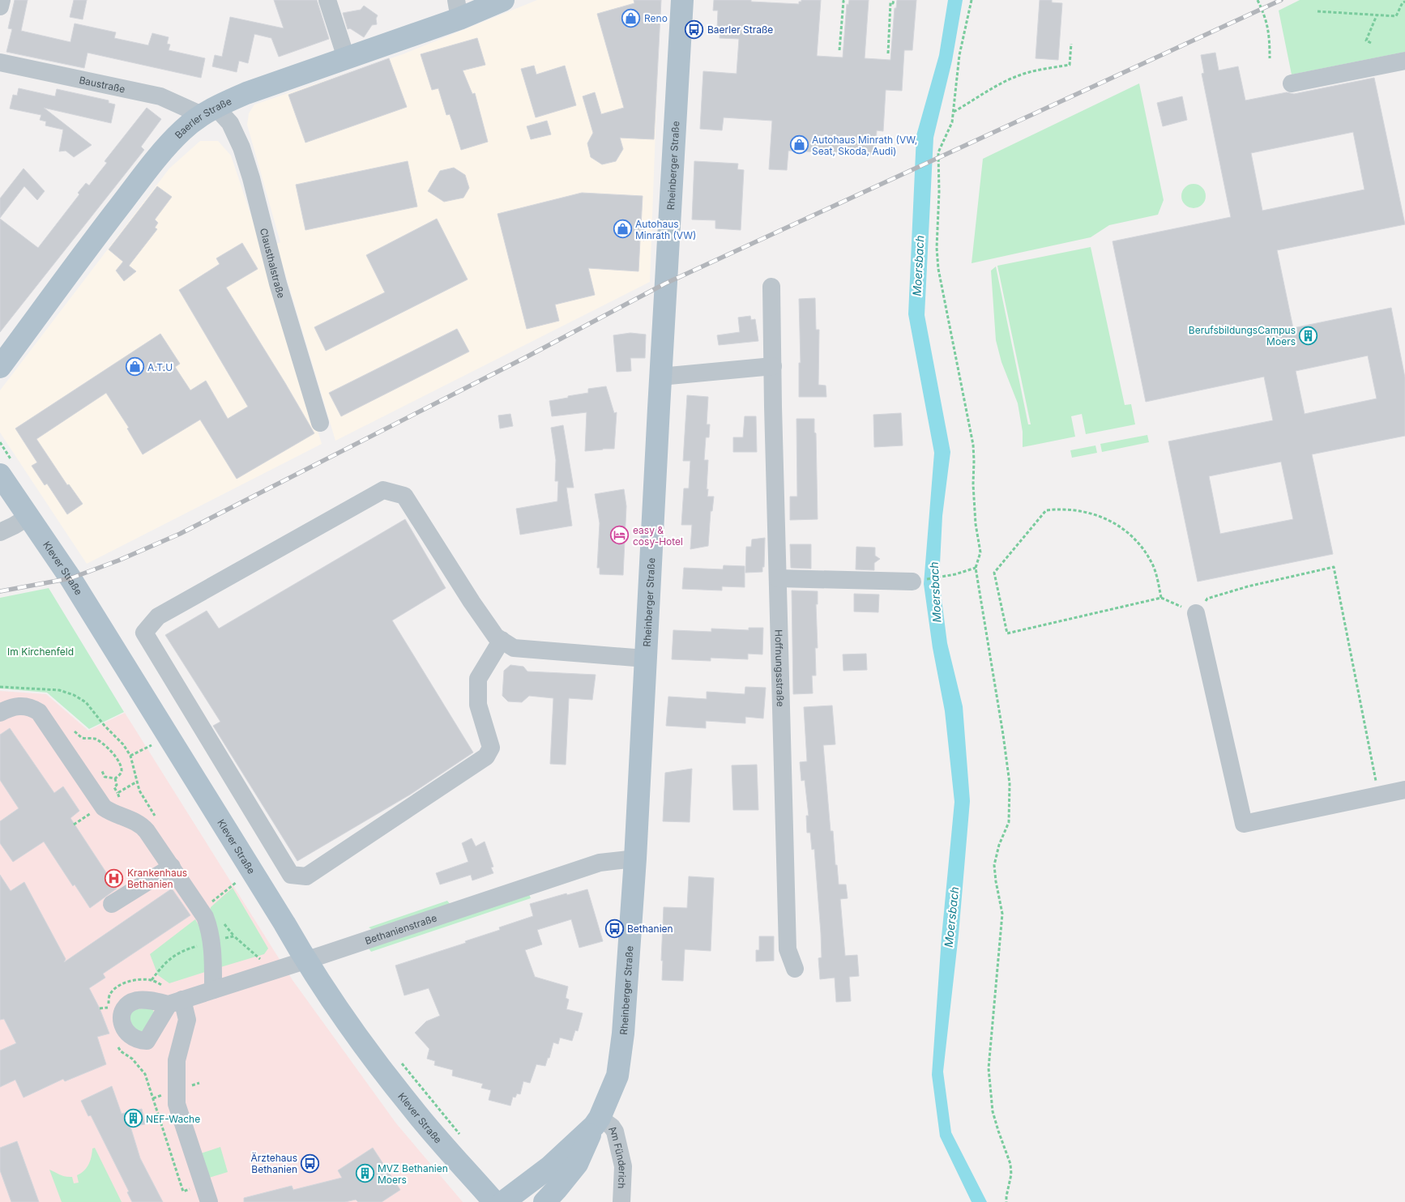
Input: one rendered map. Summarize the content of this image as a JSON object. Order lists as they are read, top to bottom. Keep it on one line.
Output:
{"streets":{"main road":["Baerler Straße","Rheinberger Straße","Klever Straße"],"street":["Baustraße","Clausthalstraße","Hoffnungsstraße","Bethanienstraße","Am Fünderich"]},"crossings":[["Baustraße","Baerler Straße"],["Baustraße","Clausthalstraße"],["Baerler Straße","Clausthalstraße"],["Rheinberger Straße","Bethanienstraße"],["Rheinberger Straße","Am Fünderich"],["Klever Straße","Bethanienstraße"]],"water":["Moersbach"],"parks":["Im Kirchenfeld"],"places":{"shop":["Reno","Autohaus Minrath (VW, Seat, Skoda, Audi)","Autohaus Minrath (VW)","A.T.U"],"bus stop":["Baerler Straße","Bethanien","Ärztehaus Bethanien"],"building":["BerufsbildungsCampus Moers","NEF-Wache","MVZ Bethanien Moers"],"hotel":["easy & cosy-Hotel"],"hospital":["Krankenhaus Bethanien"]}}
